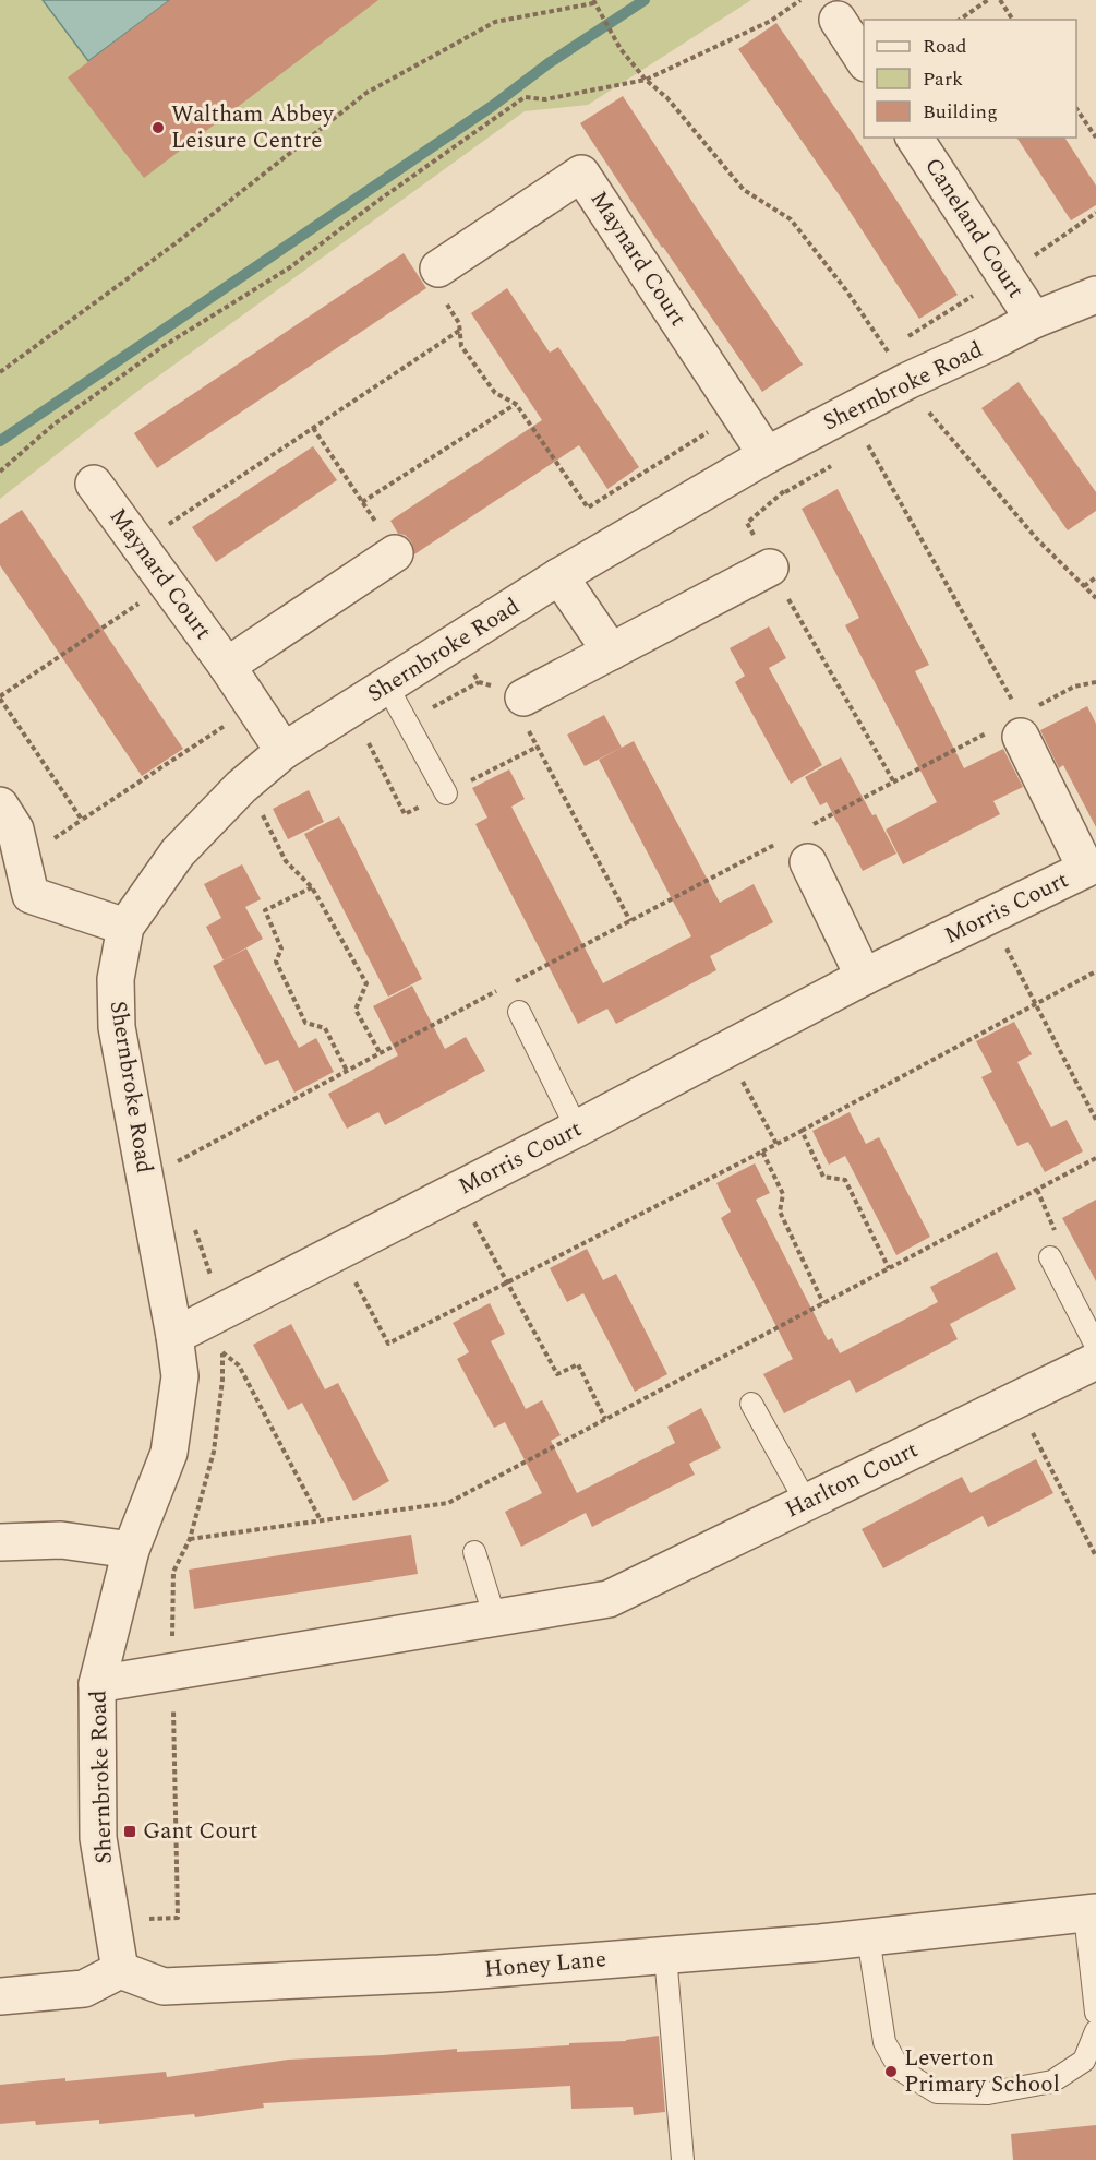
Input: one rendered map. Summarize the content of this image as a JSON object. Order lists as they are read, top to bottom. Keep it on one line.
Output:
{"streets":{"street":["Caneland Court","Maynard Court","Shernbroke Road","Morris Court","Harlton Court","Honey Lane"]},"crossings":[["Caneland Court","Shernbroke Road"],["Maynard Court","Shernbroke Road"],["Shernbroke Road","Morris Court"],["Shernbroke Road","Honey Lane"]],"places":{"other":["Waltham Abbey Leisure Centre","Leverton Primary School"],"transit":["Gant Court"]},"legend":["Road","Park","Building"]}
